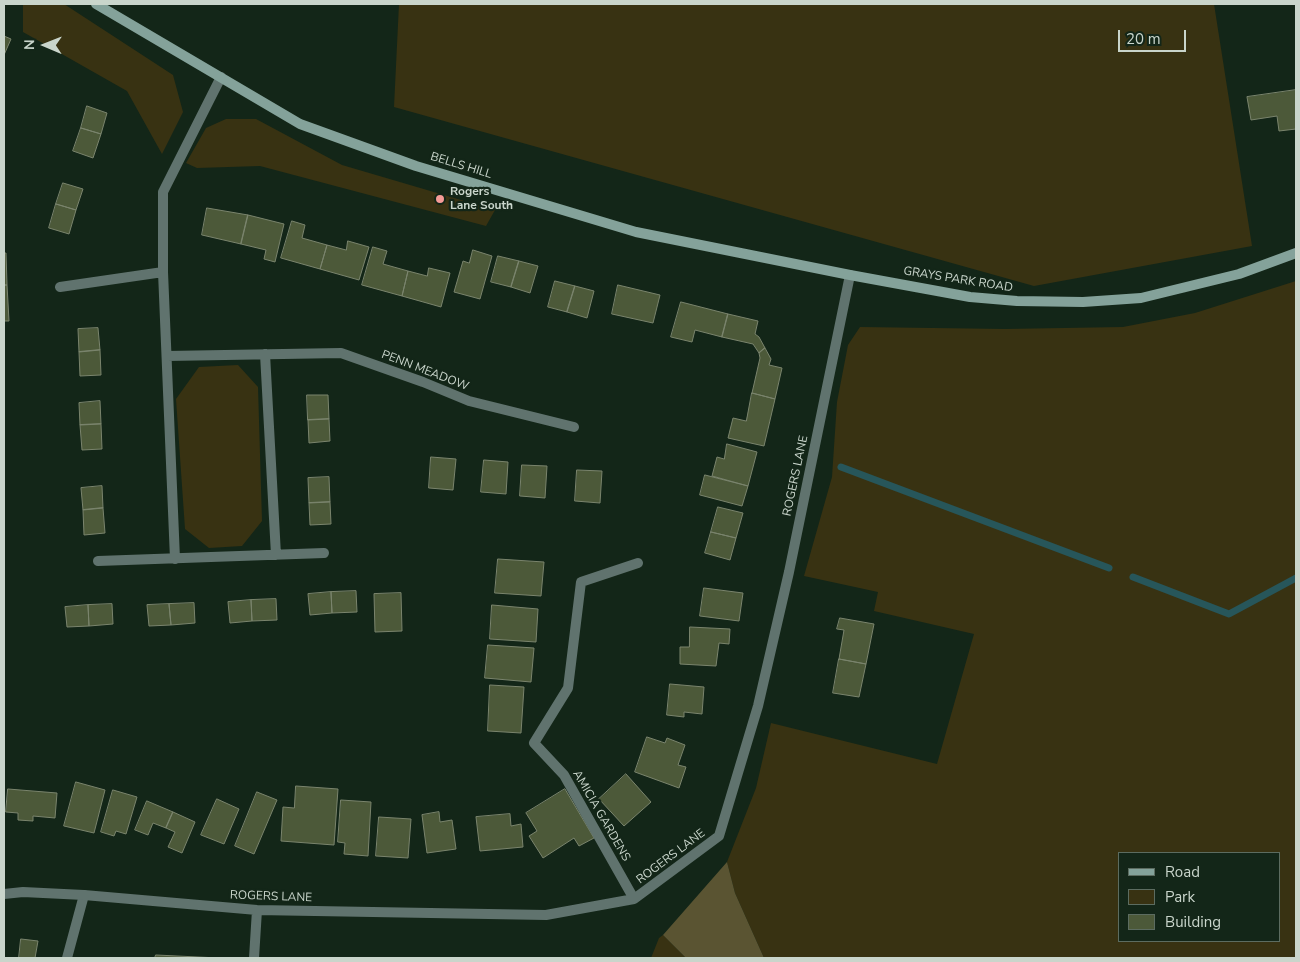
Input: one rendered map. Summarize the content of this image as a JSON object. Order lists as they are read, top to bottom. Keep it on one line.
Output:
{"streets":{"main road":["BELLS HILL","GRAYS PARK ROAD"],"street":["PENN MEADOW","ROGERS LANE","AMICIA GARDENS"]},"crossings":[["BELLS HILL","GRAYS PARK ROAD"],["BELLS HILL","ROGERS LANE"],["GRAYS PARK ROAD","ROGERS LANE"],["ROGERS LANE","AMICIA GARDENS"]],"places":["Rogers Lane South"],"legend":["Road","Park","Building"],"scale_bar":"20 m","north":"left"}
